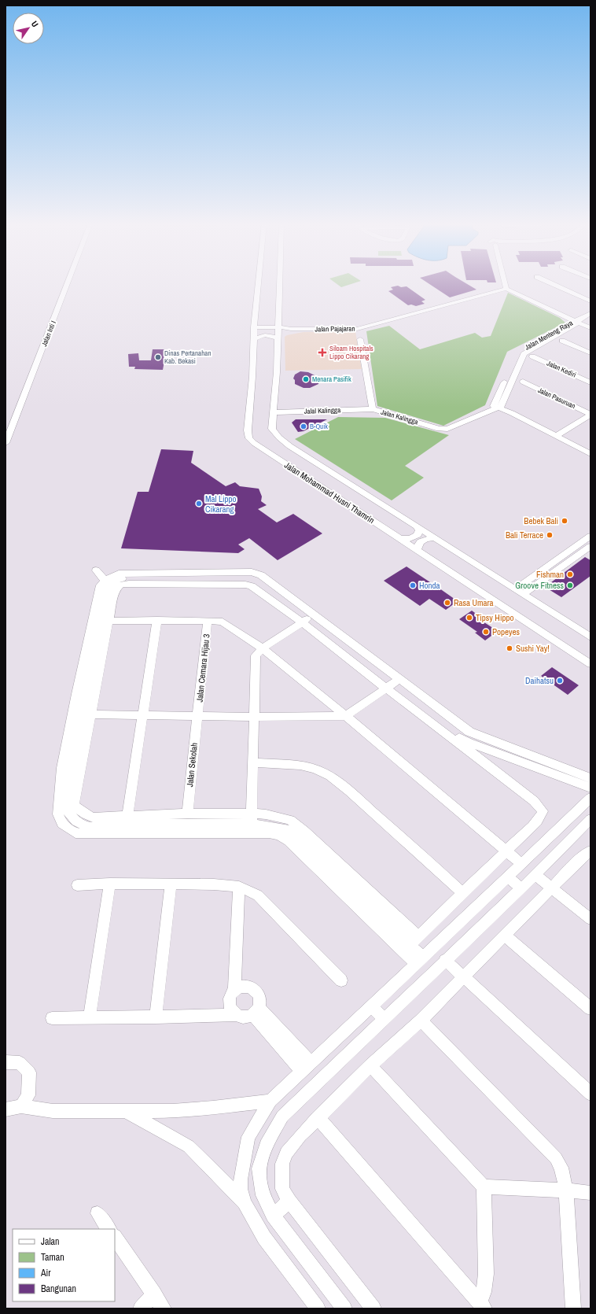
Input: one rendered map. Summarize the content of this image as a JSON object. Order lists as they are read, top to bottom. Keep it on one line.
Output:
{"streets":{"street":["Jalan Pajajaran","Jalan Inti I","Jalan Menteng Raya","Jalan Kediri","Jalan Pasuruan","Jalal Kalingga","Jalan Kalingga","Jalan Mohammad Husni Thamrin","Jalan Cemara Hijau 3","Jalan Sekolah"]},"crossings":[["Jalan Pajajaran","Jalan Mohammad Husni Thamrin"],["Jalan Menteng Raya","Jalan Kalingga"],["Jalal Kalingga","Jalan Kalingga"],["Jalan Cemara Hijau 3","Jalan Sekolah"]],"places":{"health":["Siloam Hospitals Lippo Cikarang"],"other":["Dinas Pertanahan Kab. Bekasi","Menara Pasifik","B-Quik","Mal Lippo Cikarang","Bebek Bali","Bali Terrace","Fishman","Honda","Groove Fitness","Rasa Umara","Tipsy Hippo","Popeyes","Sushi Yay!","Daihatsu"]},"legend":["Jalan","Taman","Air","Bangunan"],"north":"top right"}
